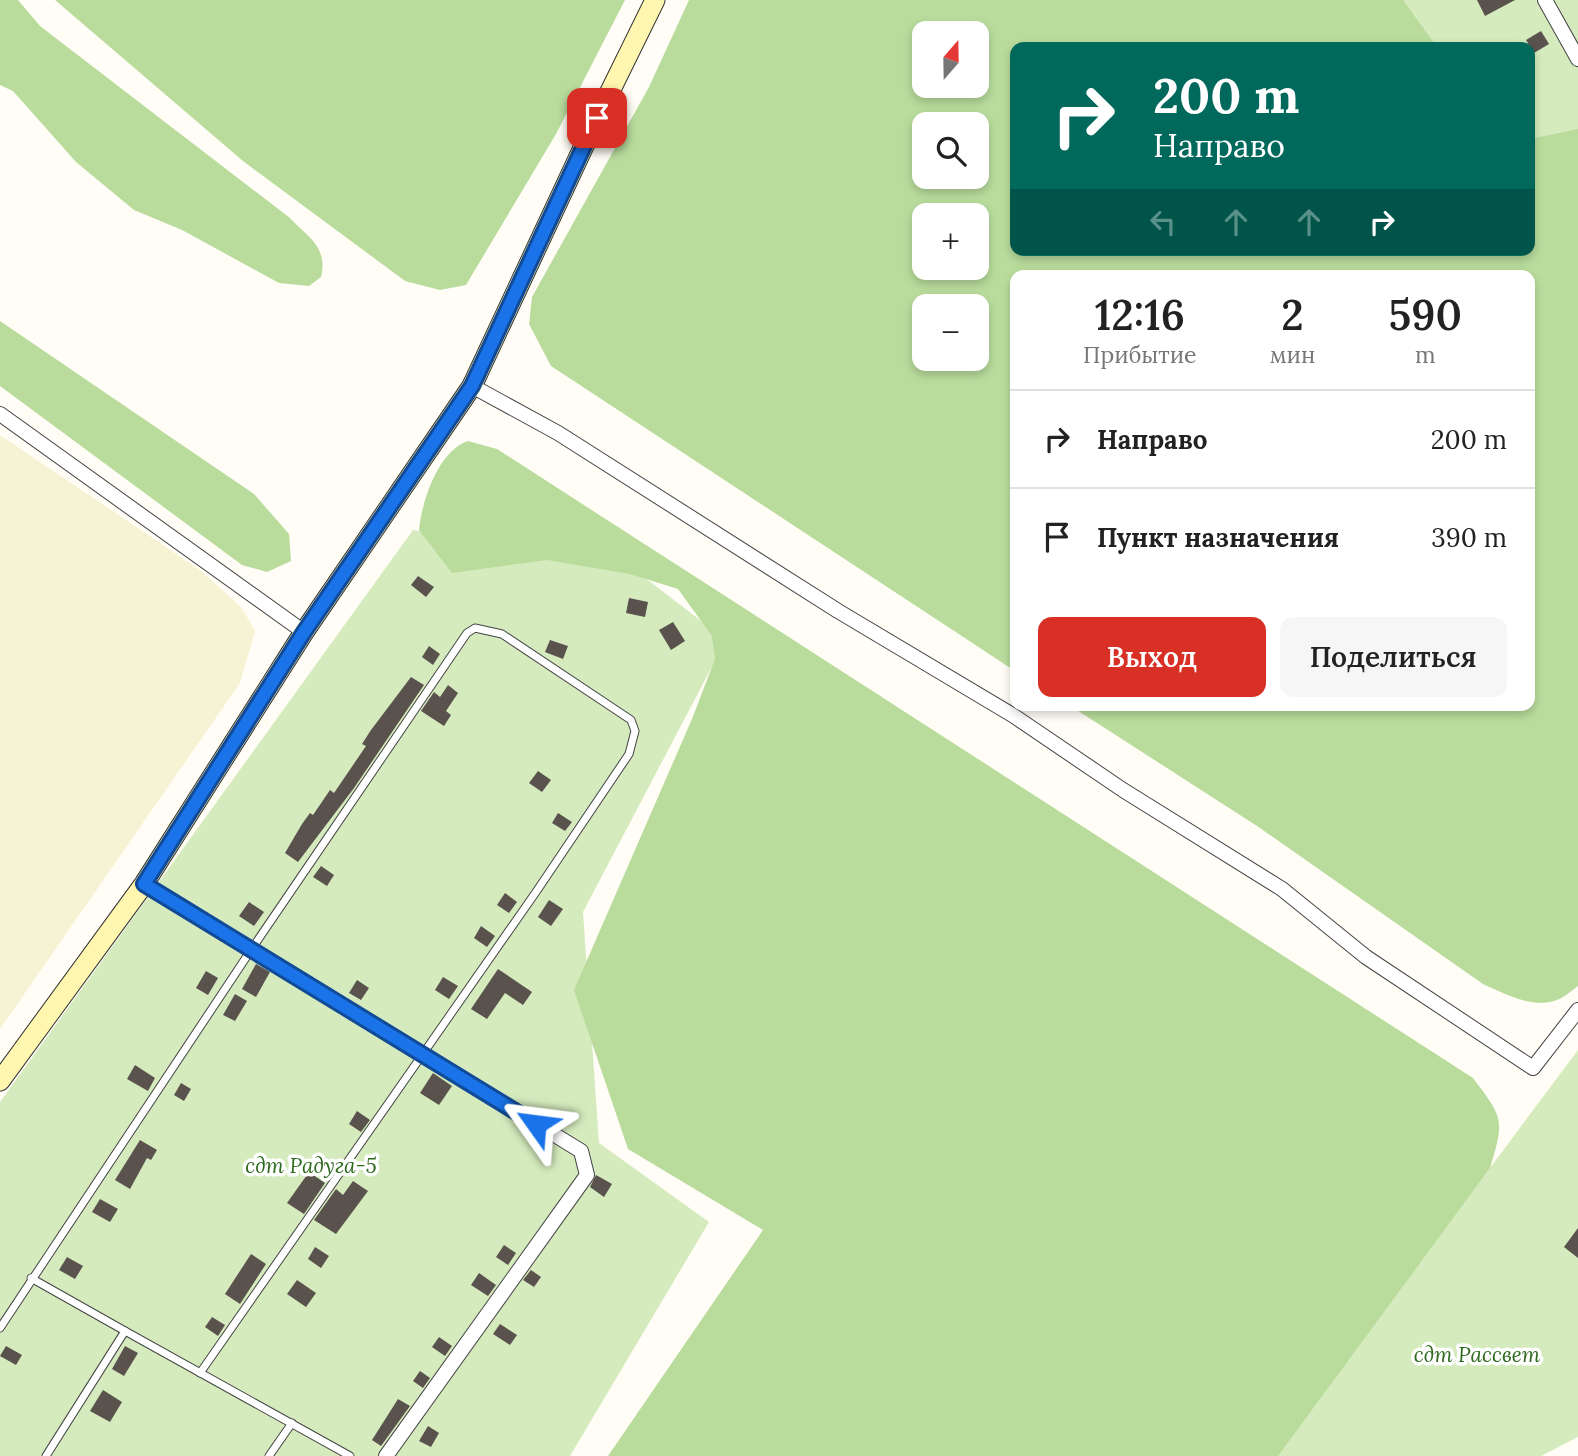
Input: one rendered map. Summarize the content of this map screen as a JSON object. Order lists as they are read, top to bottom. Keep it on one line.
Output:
{"parks":["сдт Радуга-5","сдт Рассвет"],"north":"top","page":{"map_buttons":["+","−"],"turn":["200 m","Направо"],"eta":["12:16","Прибытие","2","мин","590","m"],"list":[{"name":"Направо","value":"200 m"},{"name":"Пункт назначения","value":"390 m"}],"buttons":["Выход","Поделиться"]}}
